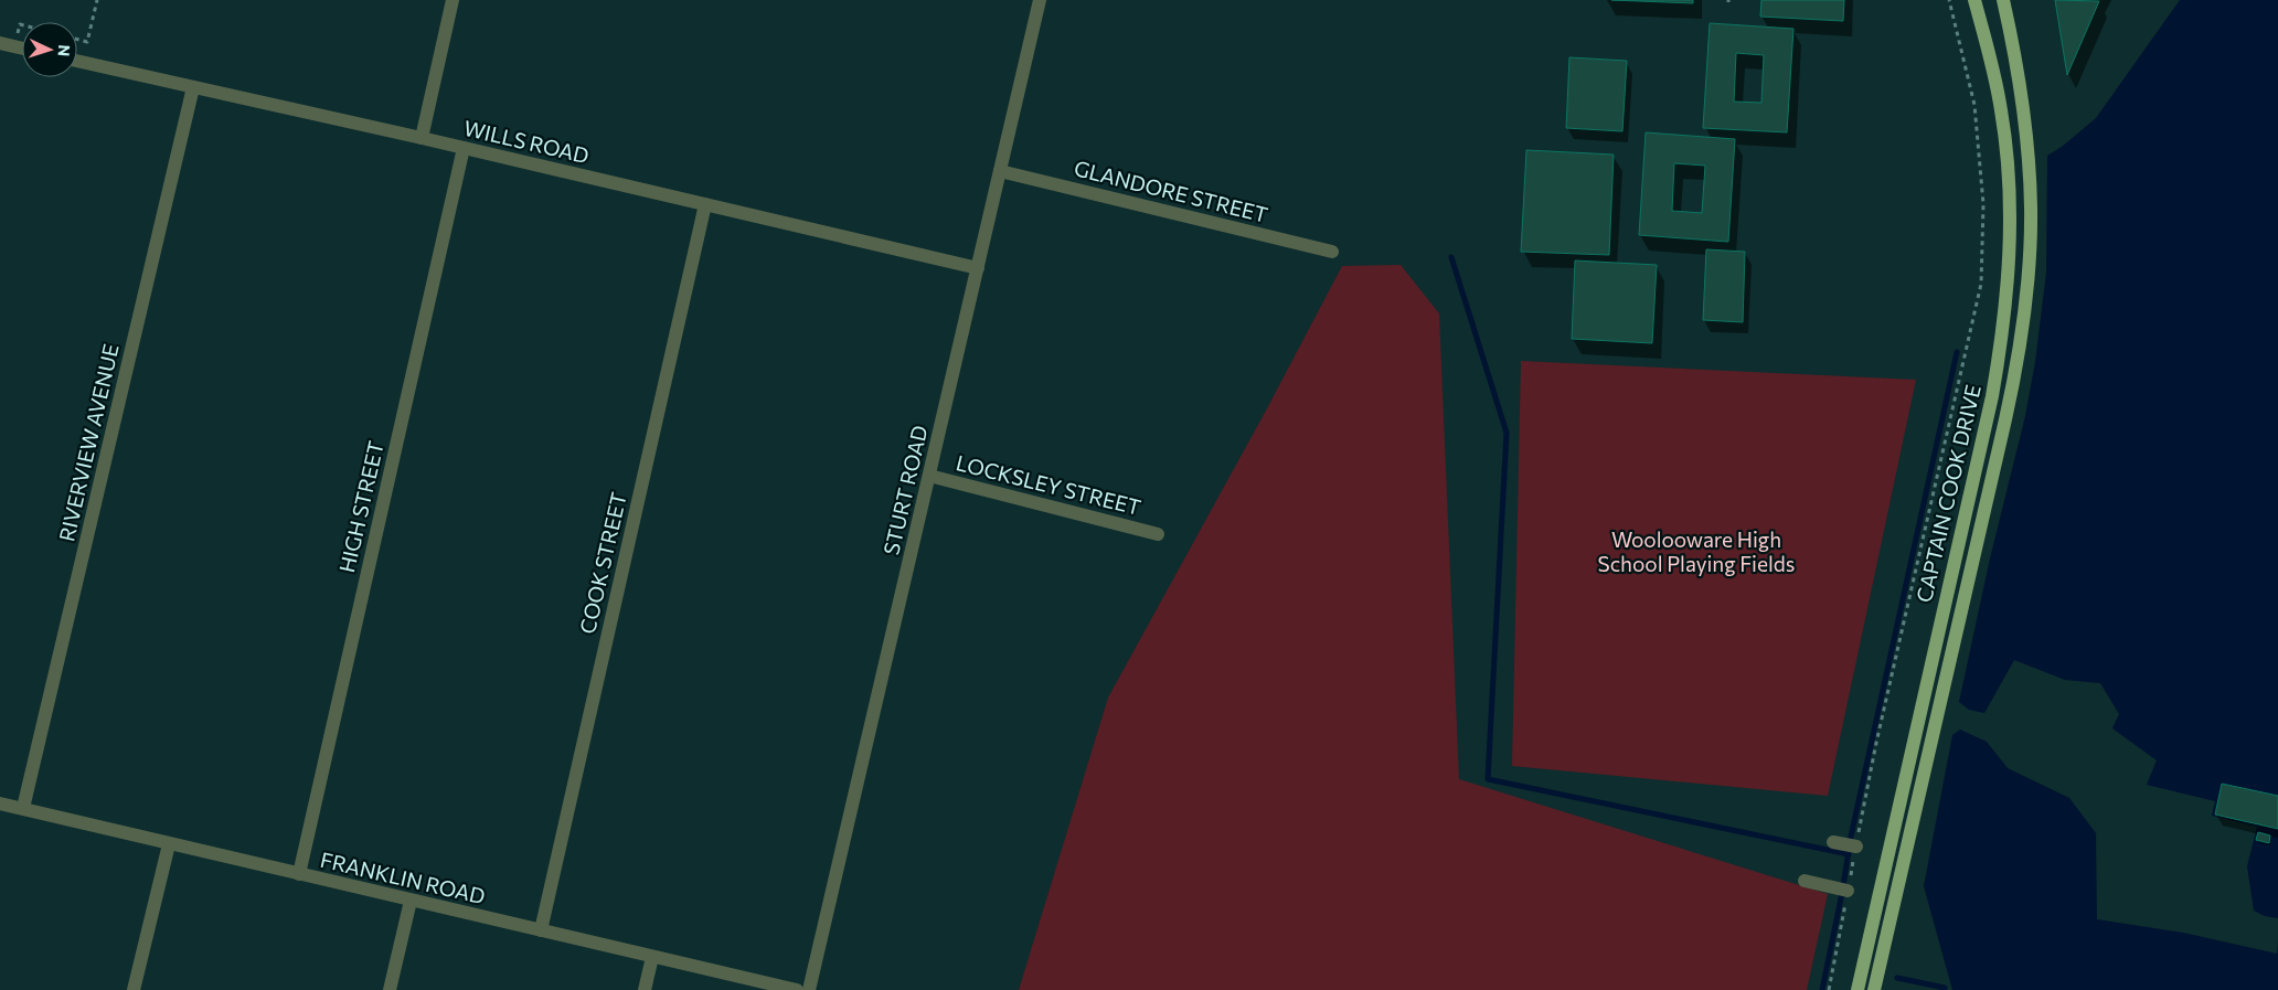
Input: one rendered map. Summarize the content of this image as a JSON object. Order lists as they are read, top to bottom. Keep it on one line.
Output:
{"streets":{"main road":["CAPTAIN COOK DRIVE"],"street":["WILLS ROAD","GLANDORE STREET","RIVERVIEW AVENUE","LOCKSLEY STREET","STURT ROAD","HIGH STREET","COOK STREET","FRANKLIN ROAD"]},"crossings":[["WILLS ROAD","RIVERVIEW AVENUE"],["WILLS ROAD","STURT ROAD"],["WILLS ROAD","HIGH STREET"],["WILLS ROAD","COOK STREET"],["GLANDORE STREET","STURT ROAD"],["RIVERVIEW AVENUE","FRANKLIN ROAD"],["LOCKSLEY STREET","STURT ROAD"],["HIGH STREET","FRANKLIN ROAD"],["COOK STREET","FRANKLIN ROAD"]],"parks":["Woolooware High School Playing Fields"],"north":"right"}
